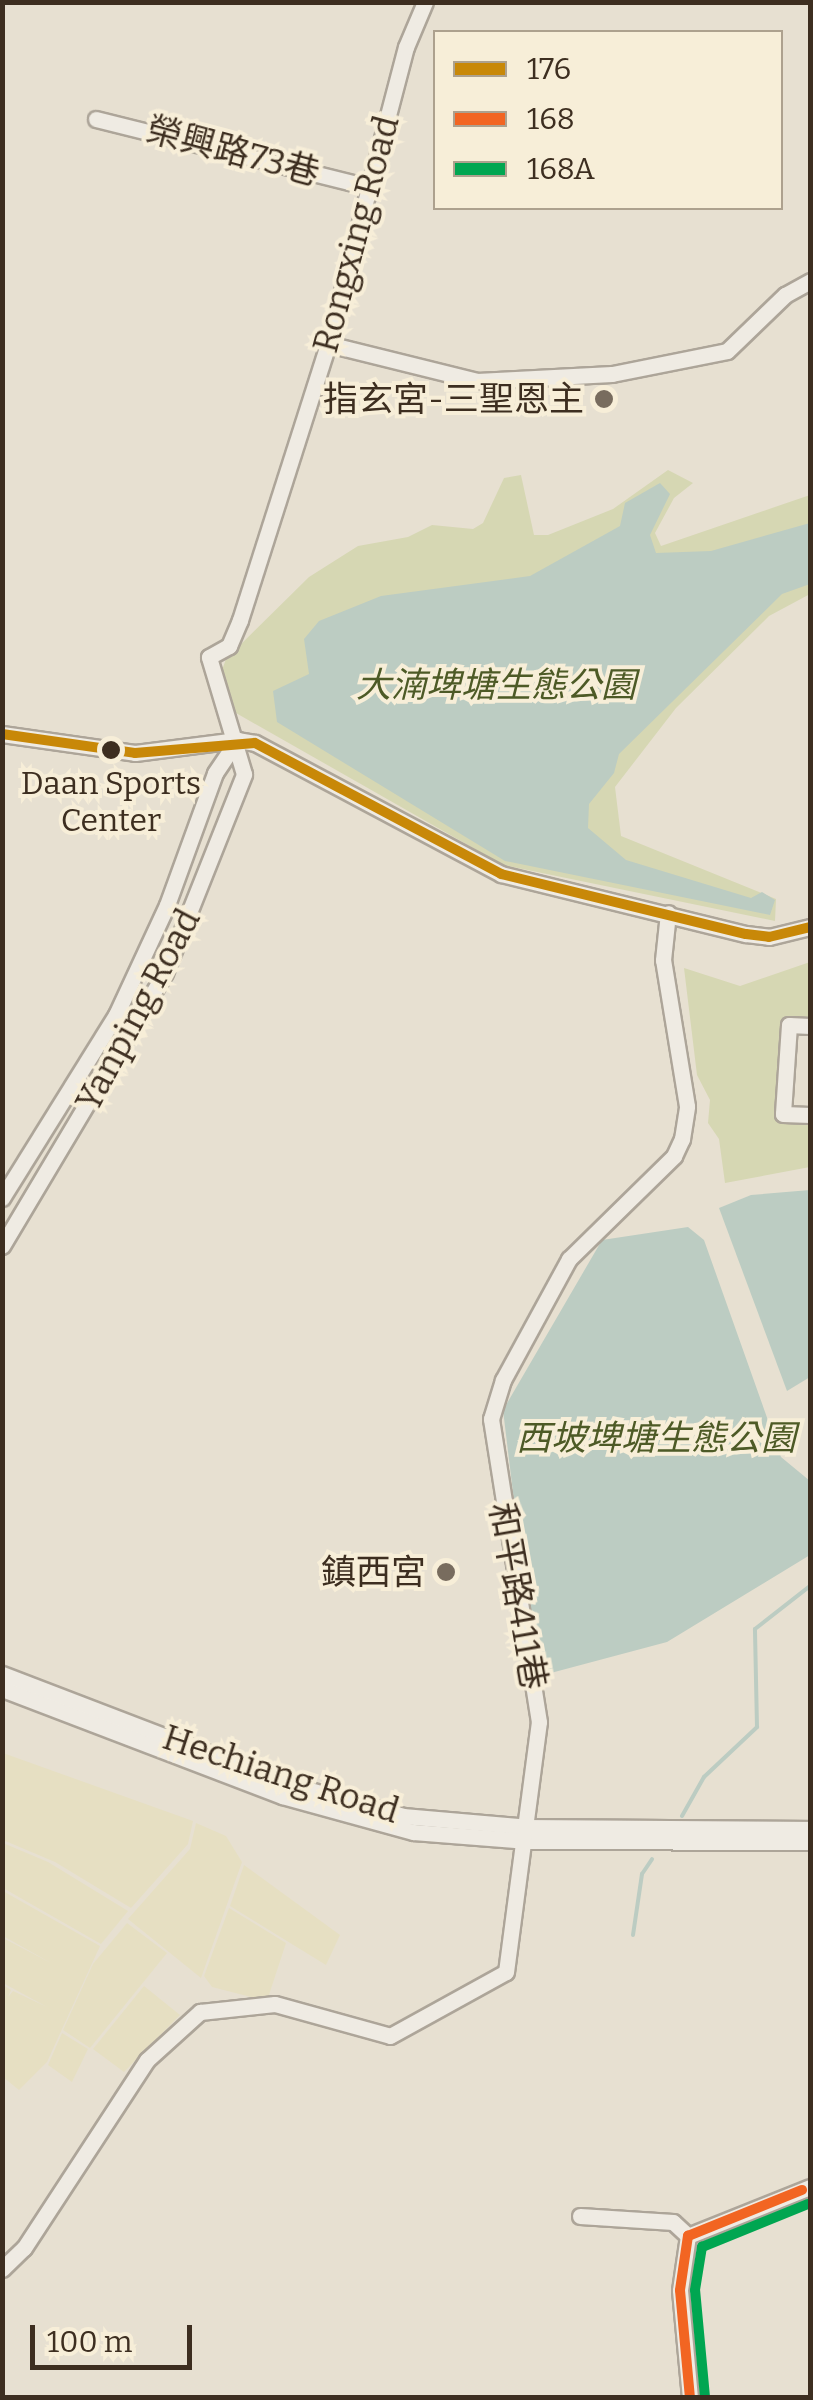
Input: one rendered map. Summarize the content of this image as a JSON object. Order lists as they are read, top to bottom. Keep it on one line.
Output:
{"streets":{"street":["榮興路73巷","Rongxing Road","Yanping Road","和平路411巷","Hechiang Road"]},"crossings":[["榮興路73巷","Rongxing Road"],["Rongxing Road","Yanping Road"],["和平路411巷","Hechiang Road"]],"parks":["大湳埤塘生態公園","西坡埤塘生態公園"],"places":["指玄宮-三聖恩主","Daan Sports Center","鎮西宮"],"lines":["transit line 176","transit line 168","transit line 168A"],"legend":["176","168","168A"],"scale_bar":"100 m"}
